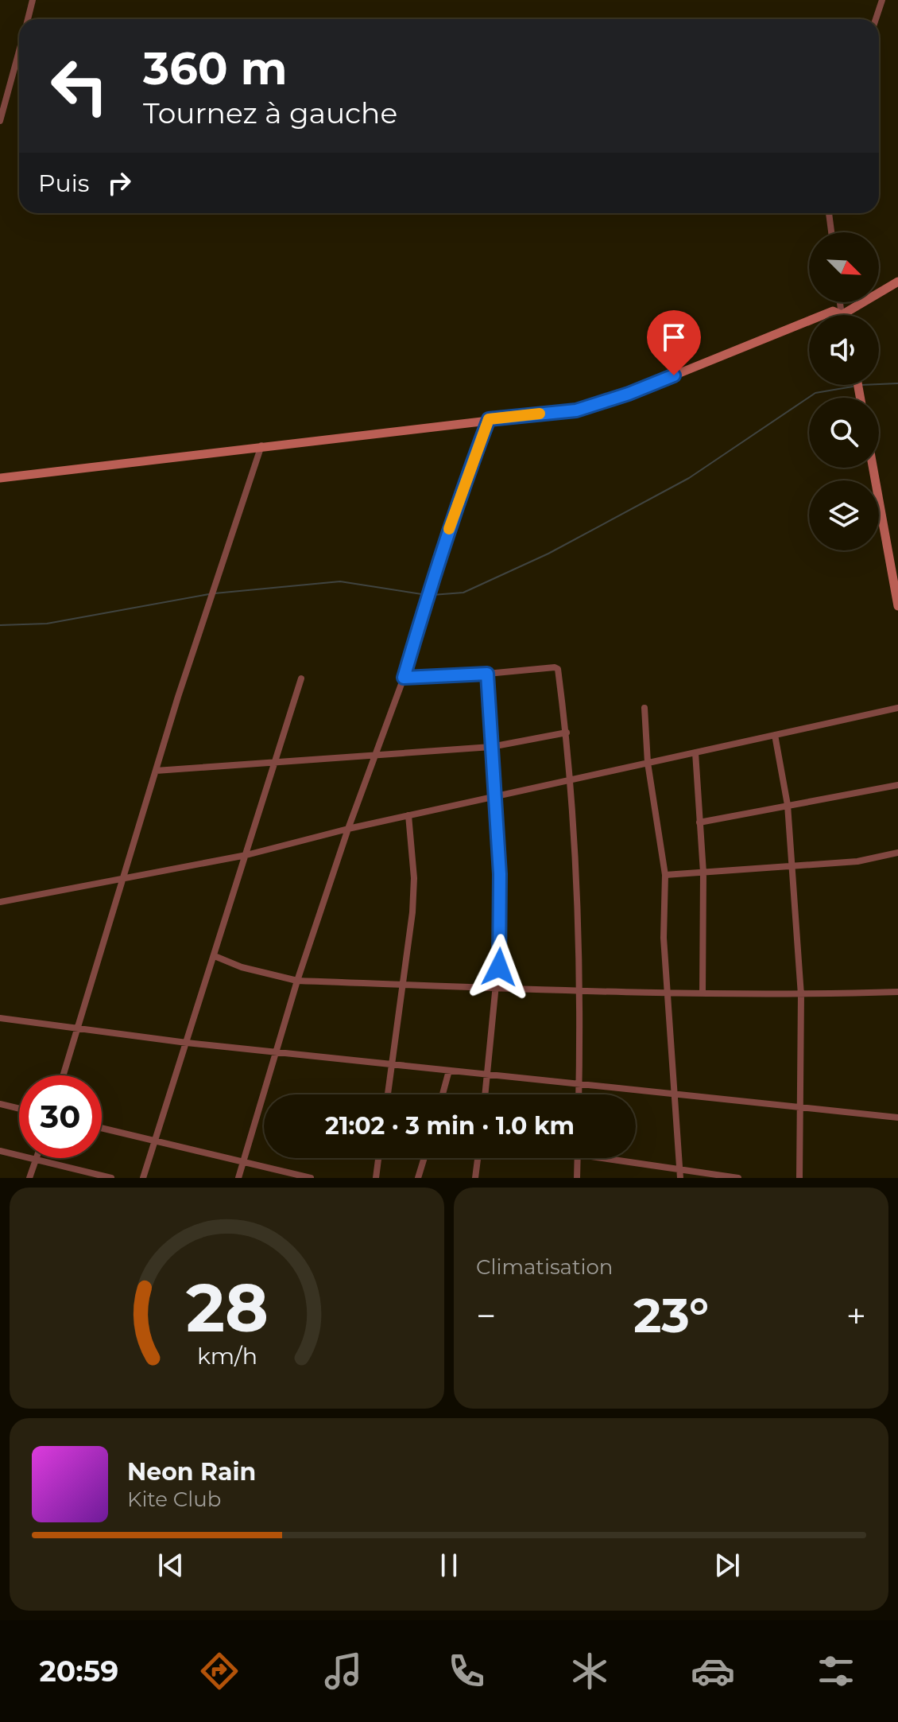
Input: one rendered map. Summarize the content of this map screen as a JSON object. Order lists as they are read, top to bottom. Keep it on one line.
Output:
{"north":"bottom right","page":{"turn":["360 m","Tournez à gauche"],"then":"Puis","limit":"30","trip":"21:02 · 3 min · 1.0 km","tile":"Climatisation","heat":["−","23°","+"],"song":["Neon Rain","Kite Club"],"tabs":"20:59","gauge":["28","km/h"]}}
